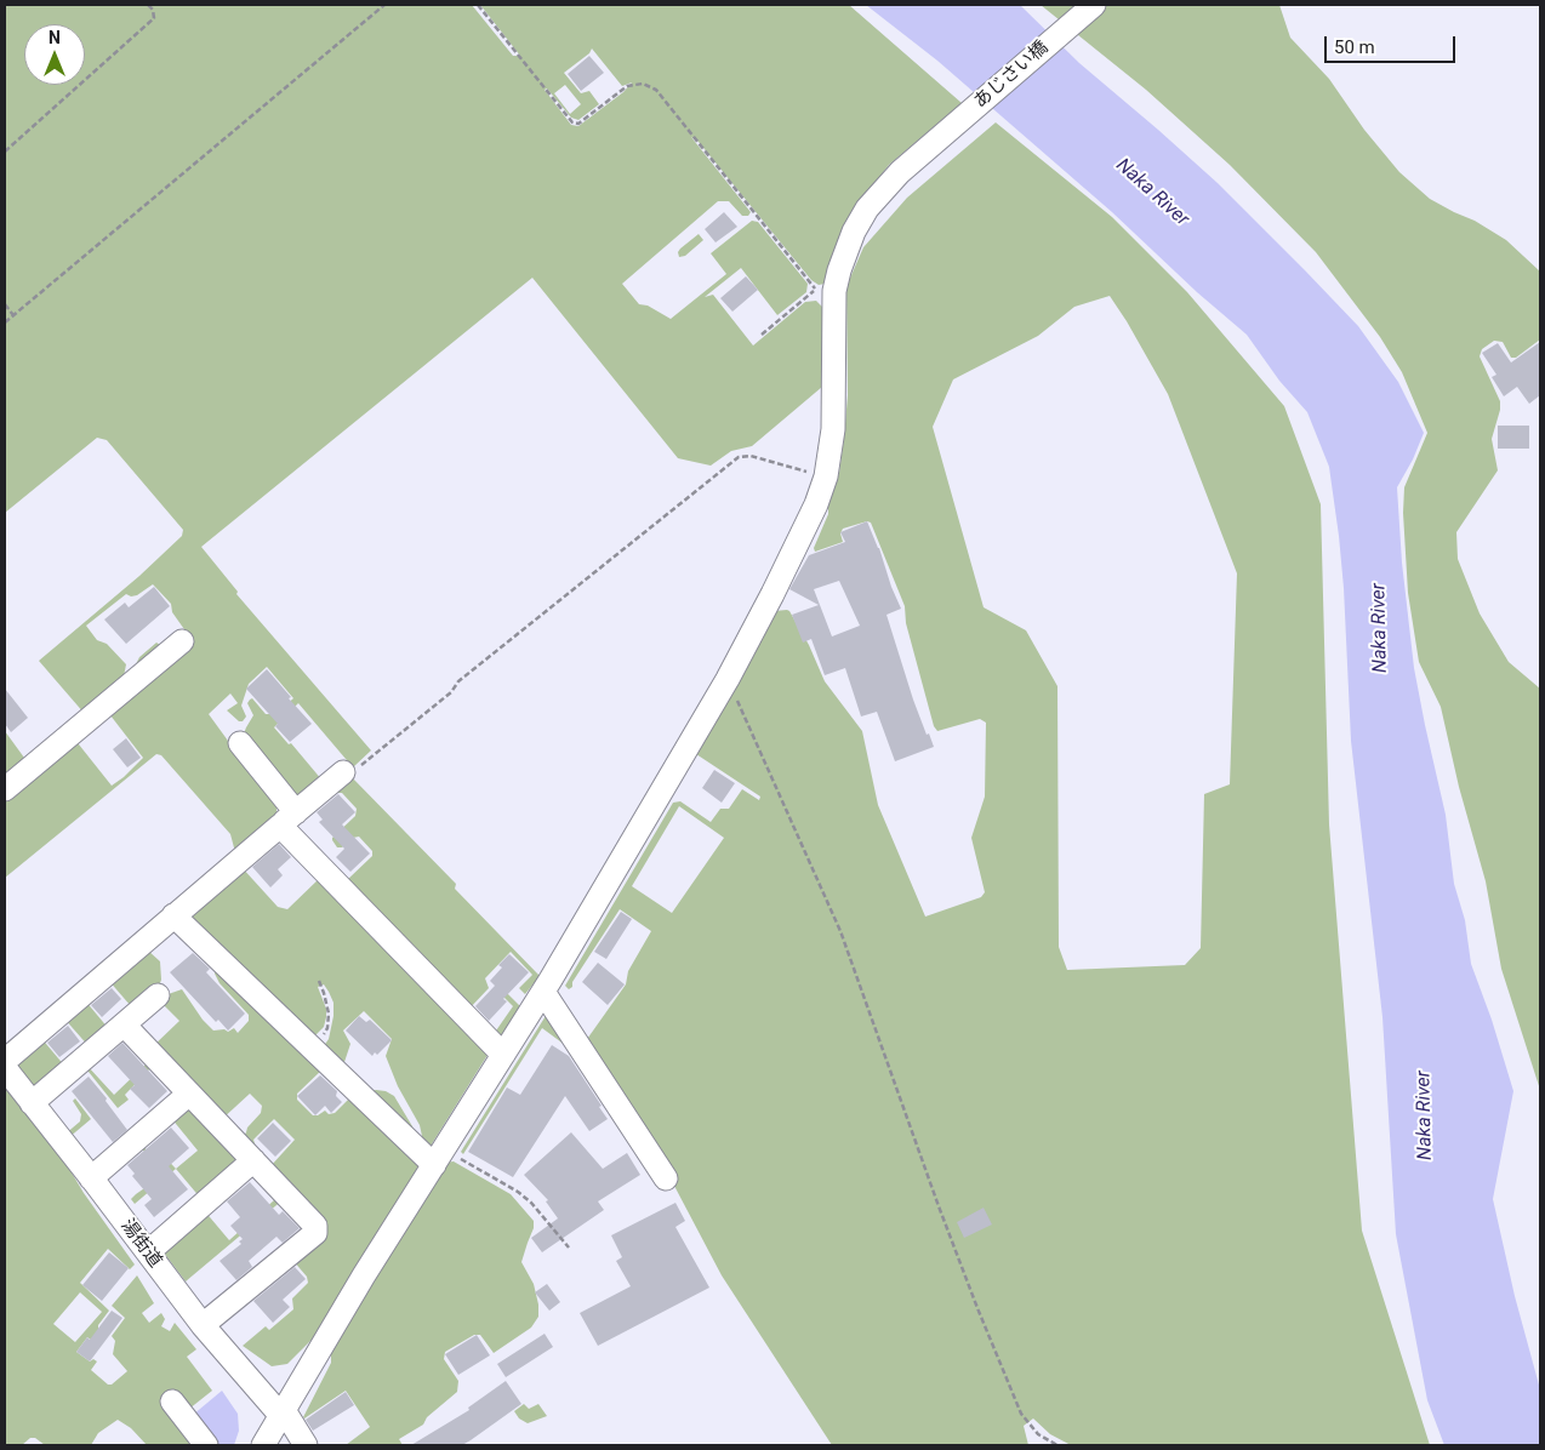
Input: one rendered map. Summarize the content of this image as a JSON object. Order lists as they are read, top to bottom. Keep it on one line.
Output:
{"streets":{"street":["あじさい橋","湯街道"]},"crossings":[["あじさい橋","湯街道"]],"water":["Naka River"],"scale_bar":"50 m","north":"top"}
